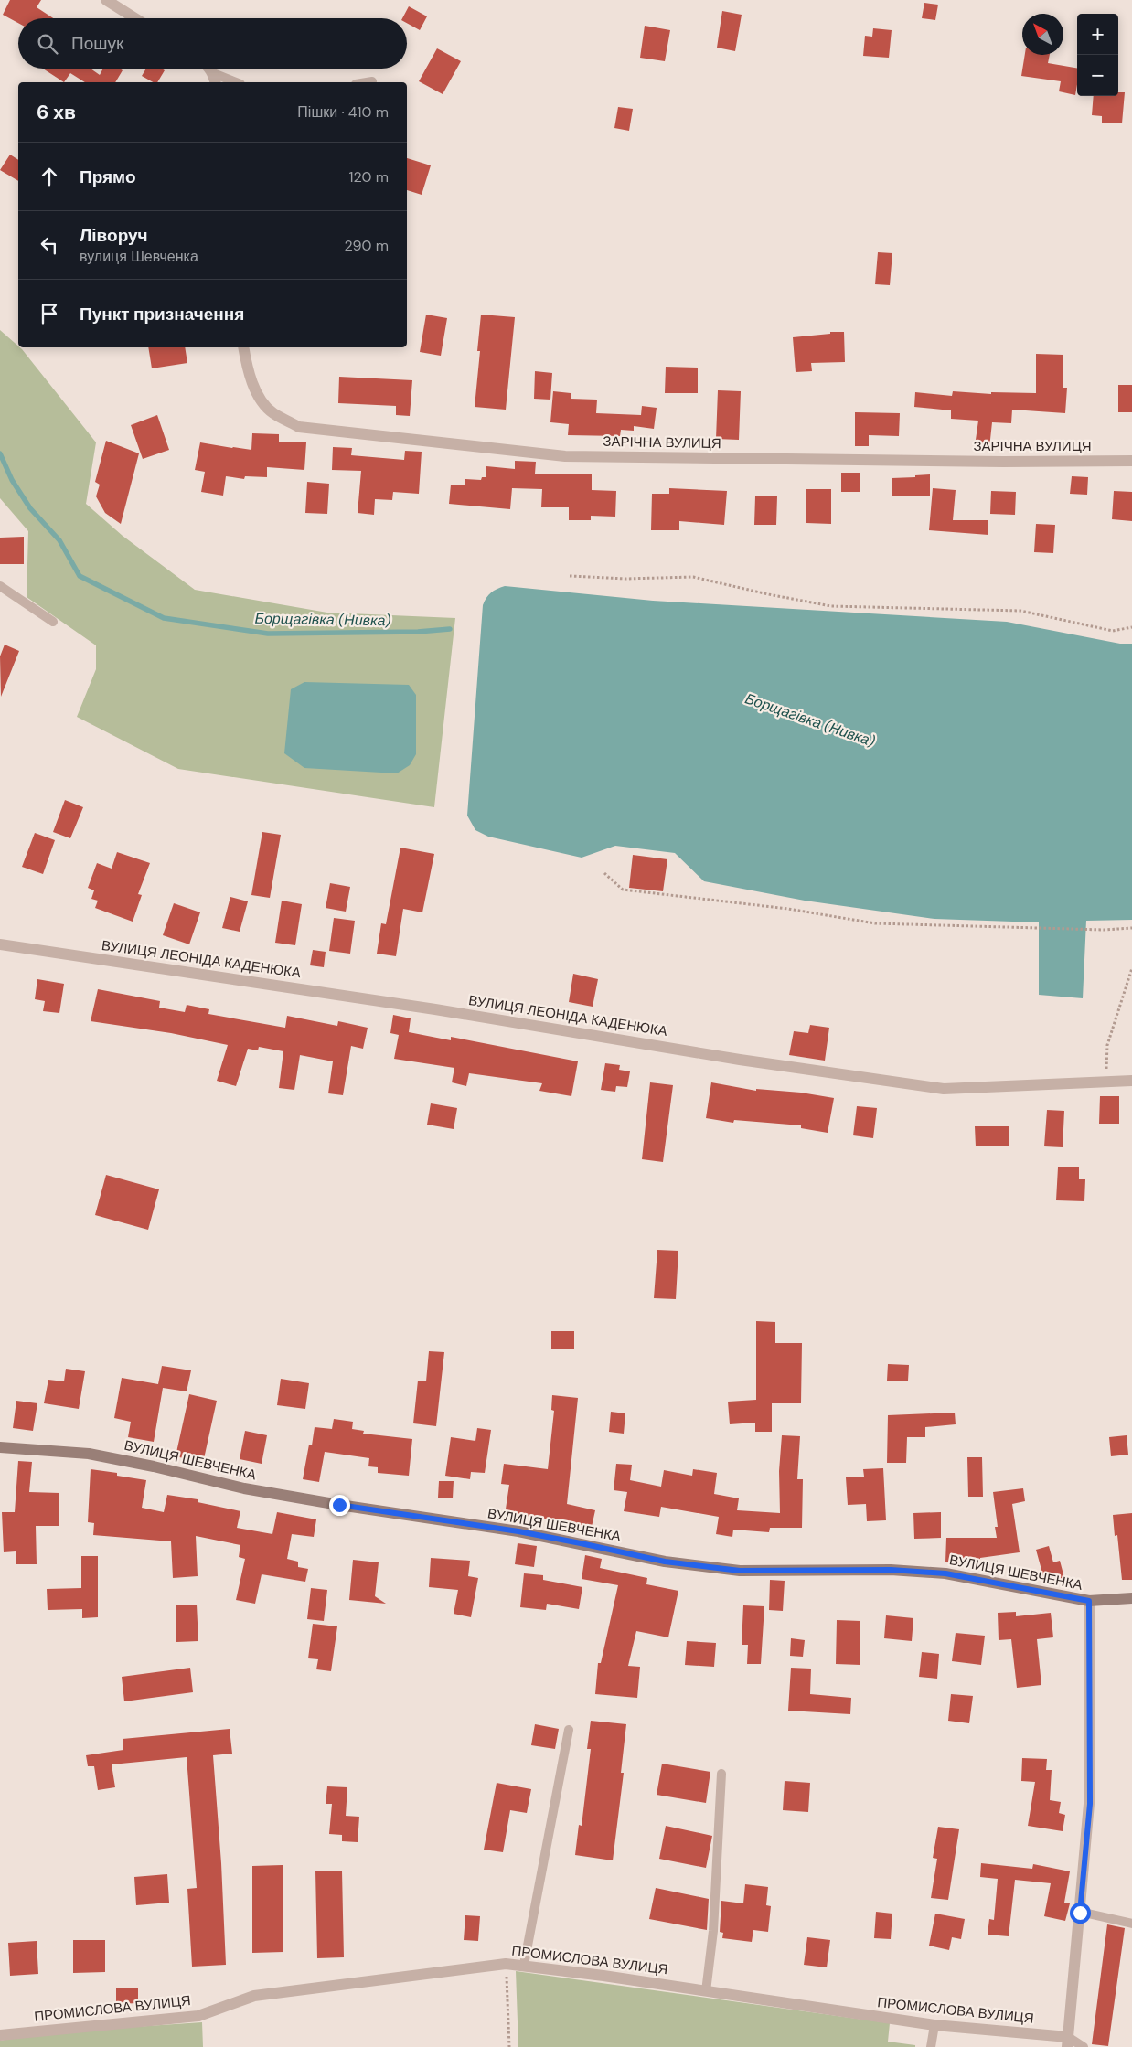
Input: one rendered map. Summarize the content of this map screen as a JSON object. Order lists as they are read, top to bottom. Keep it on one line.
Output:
{"streets":{"street":["ЗАРІЧНА ВУЛИЦЯ","ВУЛИЦЯ ЛЕОНІДА КАДЕНЮКА","ВУЛИЦЯ ШЕВЧЕНКА","ПРОМИСЛОВА ВУЛИЦЯ"]},"water":["Борщагівка (Нивка)"],"north":"top left","page":{"map_buttons":["+","−"],"search":"Пошук","heading":["6 хв","Пішки · 410 m"],"list":[["Прямо","120 m"],["Ліворуч","вулиця Шевченка","290 m"],"Пункт призначення"]}}
